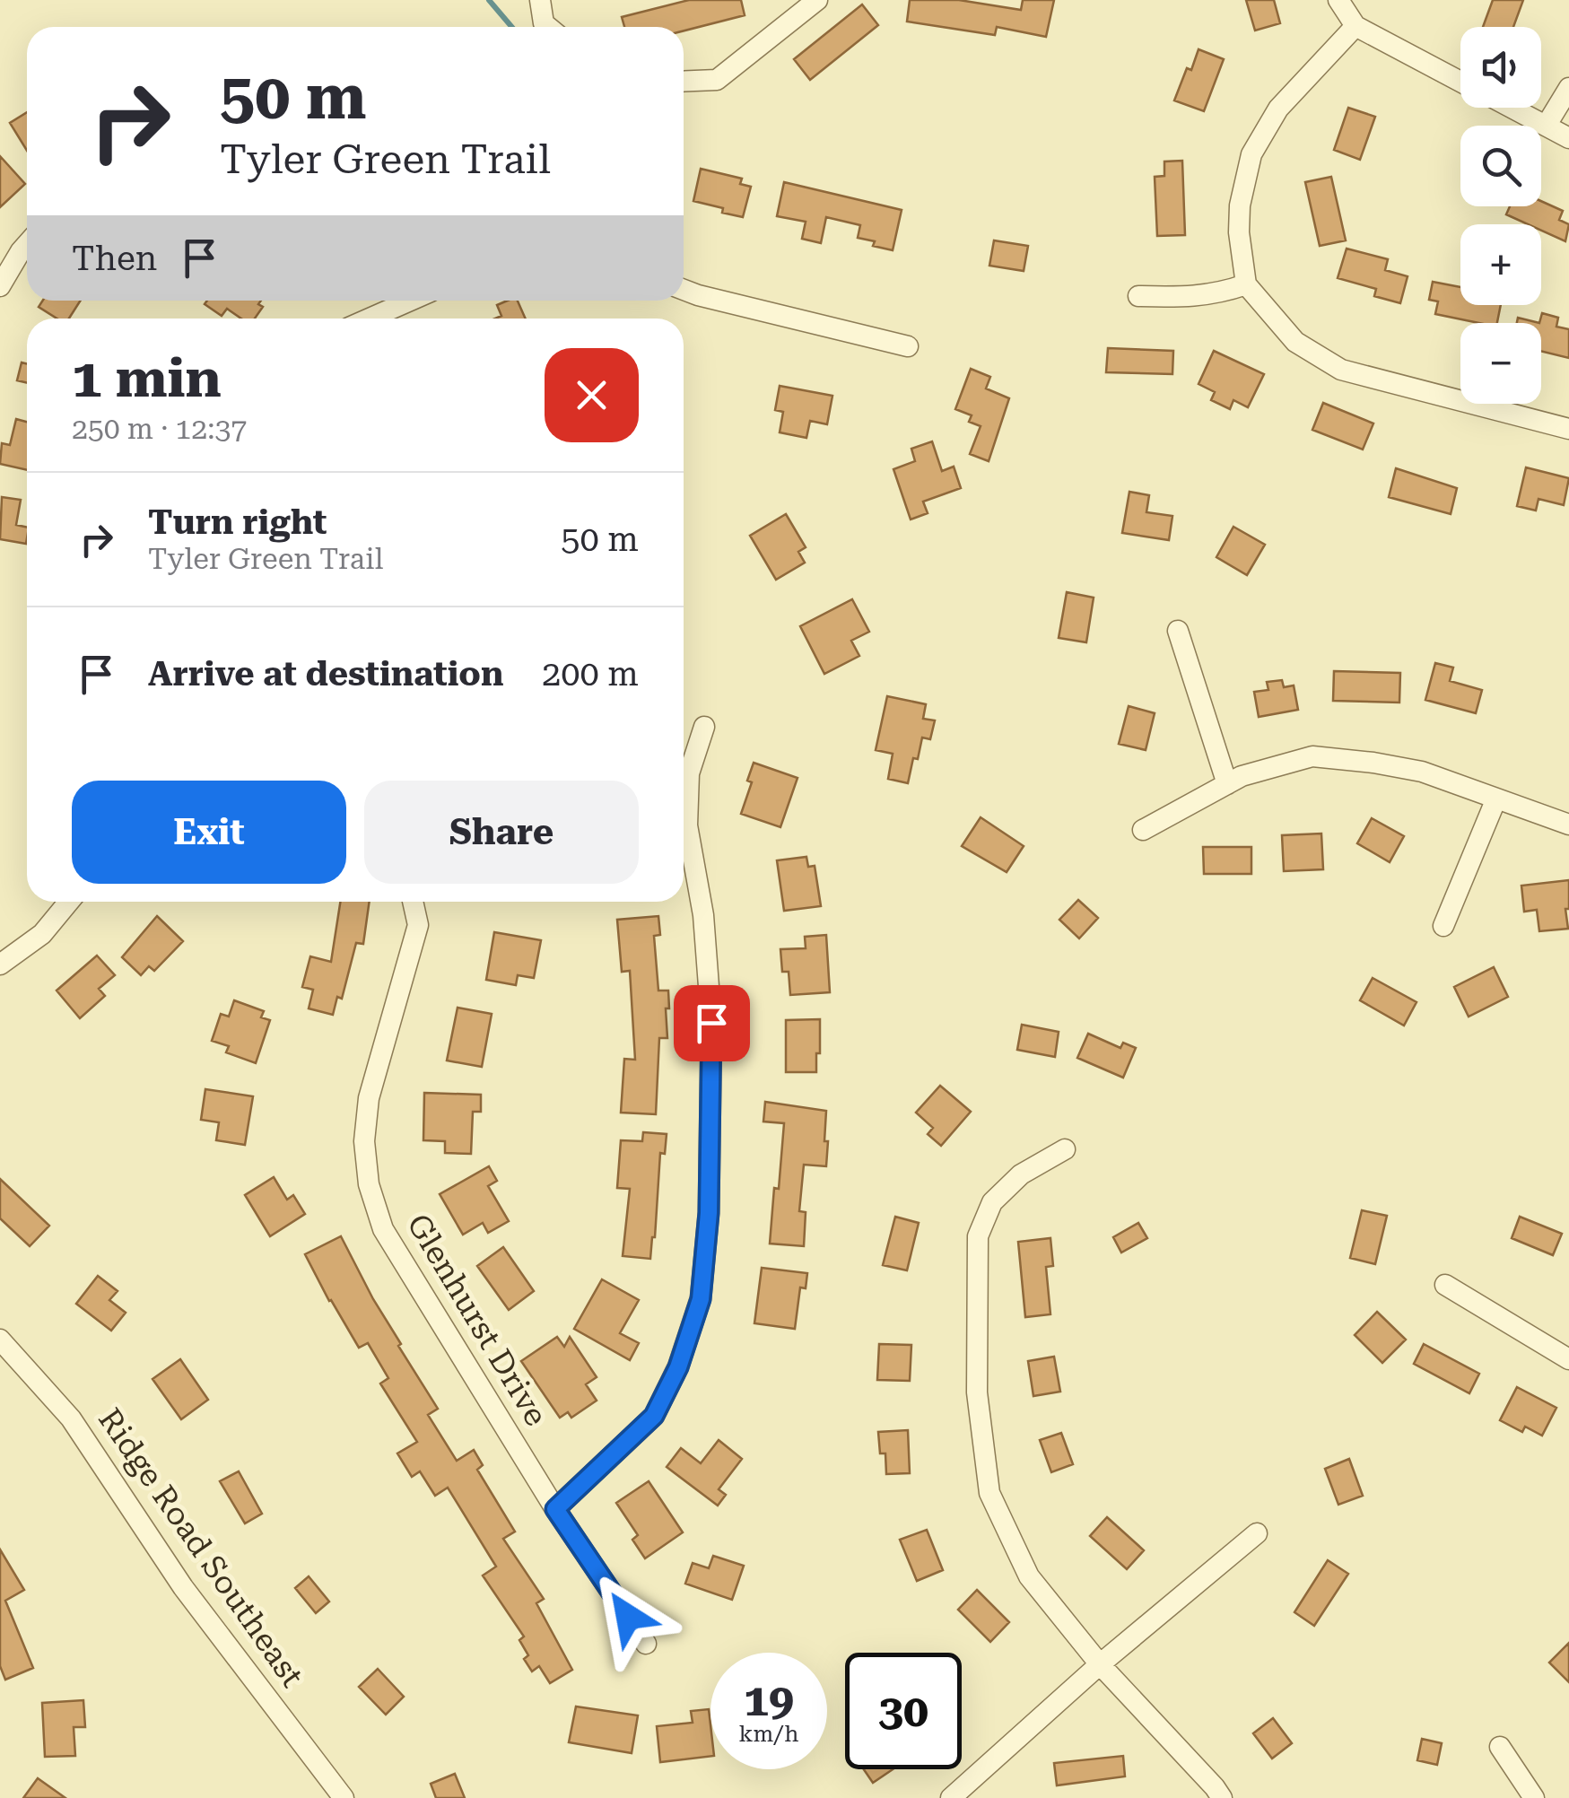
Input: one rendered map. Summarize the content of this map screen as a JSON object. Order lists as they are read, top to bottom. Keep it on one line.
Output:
{"streets":{"street":["Glenhurst Drive","Ridge Road Southeast"]},"page":{"map_buttons":["+","−"],"turn":["50 m","Tyler Green Trail"],"then":"Then","heading":["1 min","250 m · 12:37"],"list":[{"name":"Turn right","note":"Tyler Green Trail","value":"50 m"},{"name":"Arrive at destination","value":"200 m"}],"buttons":["Exit","Share"],"speed":"19 km/h","limit":"30"}}
